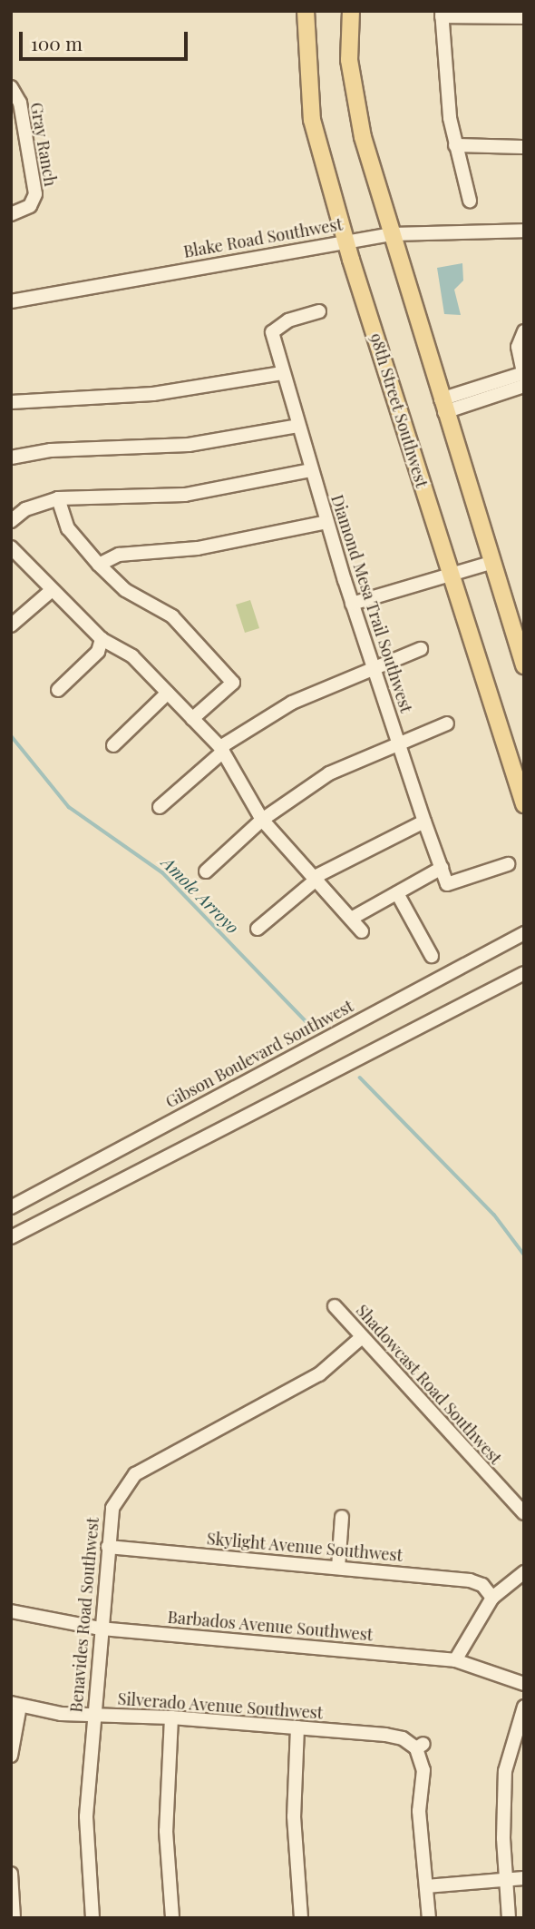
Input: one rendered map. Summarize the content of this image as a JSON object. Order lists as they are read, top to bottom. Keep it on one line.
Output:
{"streets":{"main road":["98th Street Southwest"],"street":["Gray Ranch","Blake Road Southwest","Diamond Mesa Trail Southwest","Gibson Boulevard Southwest","Shadowcast Road Southwest","Skylight Avenue Southwest","Benavides Road Southwest","Barbados Avenue Southwest","Silverado Avenue Southwest"]},"crossings":[["Blake Road Southwest","98th Street Southwest"],["Shadowcast Road Southwest","Benavides Road Southwest"],["Skylight Avenue Southwest","Benavides Road Southwest"],["Benavides Road Southwest","Barbados Avenue Southwest"],["Benavides Road Southwest","Silverado Avenue Southwest"]],"water":["Amole Arroyo"],"scale_bar":"100 m"}
